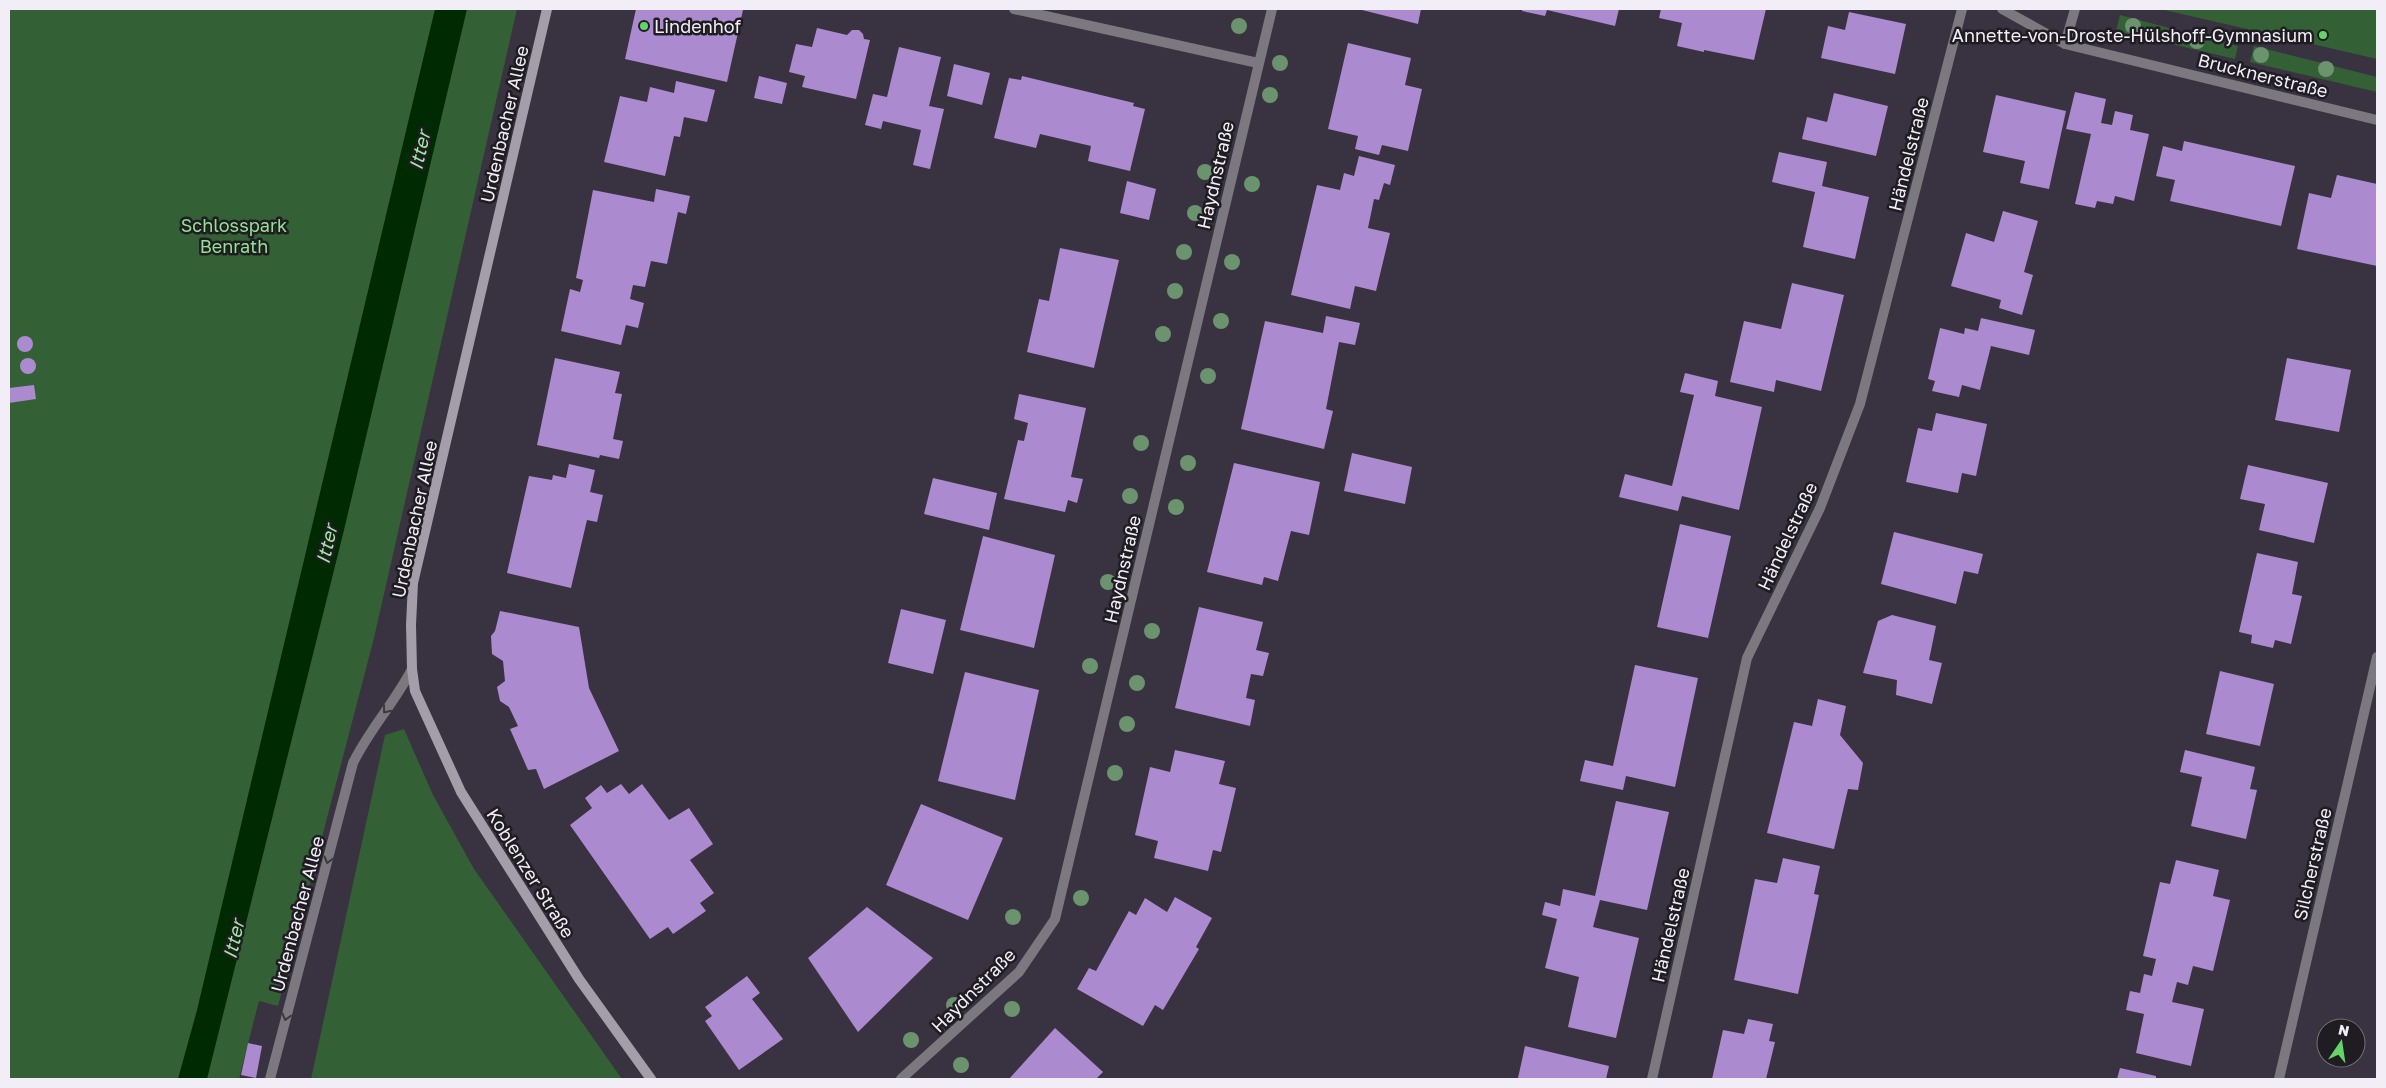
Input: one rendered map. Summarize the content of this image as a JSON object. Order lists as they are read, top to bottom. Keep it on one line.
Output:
{"streets":{"main road":["Urdenbacher Allee","Koblenzer Straße"],"street":["Brucknerstraße","Händelstraße","Haydnstraße","Silcherstraße"]},"crossings":[["Urdenbacher Allee","Koblenzer Straße"]],"one_way":["Urdenbacher Allee"],"water":["Itter"],"parks":["Schlosspark Benrath"],"places":["Lindenhof","Annette-von-Droste-Hülshoff-Gymnasium"],"north":"top"}
